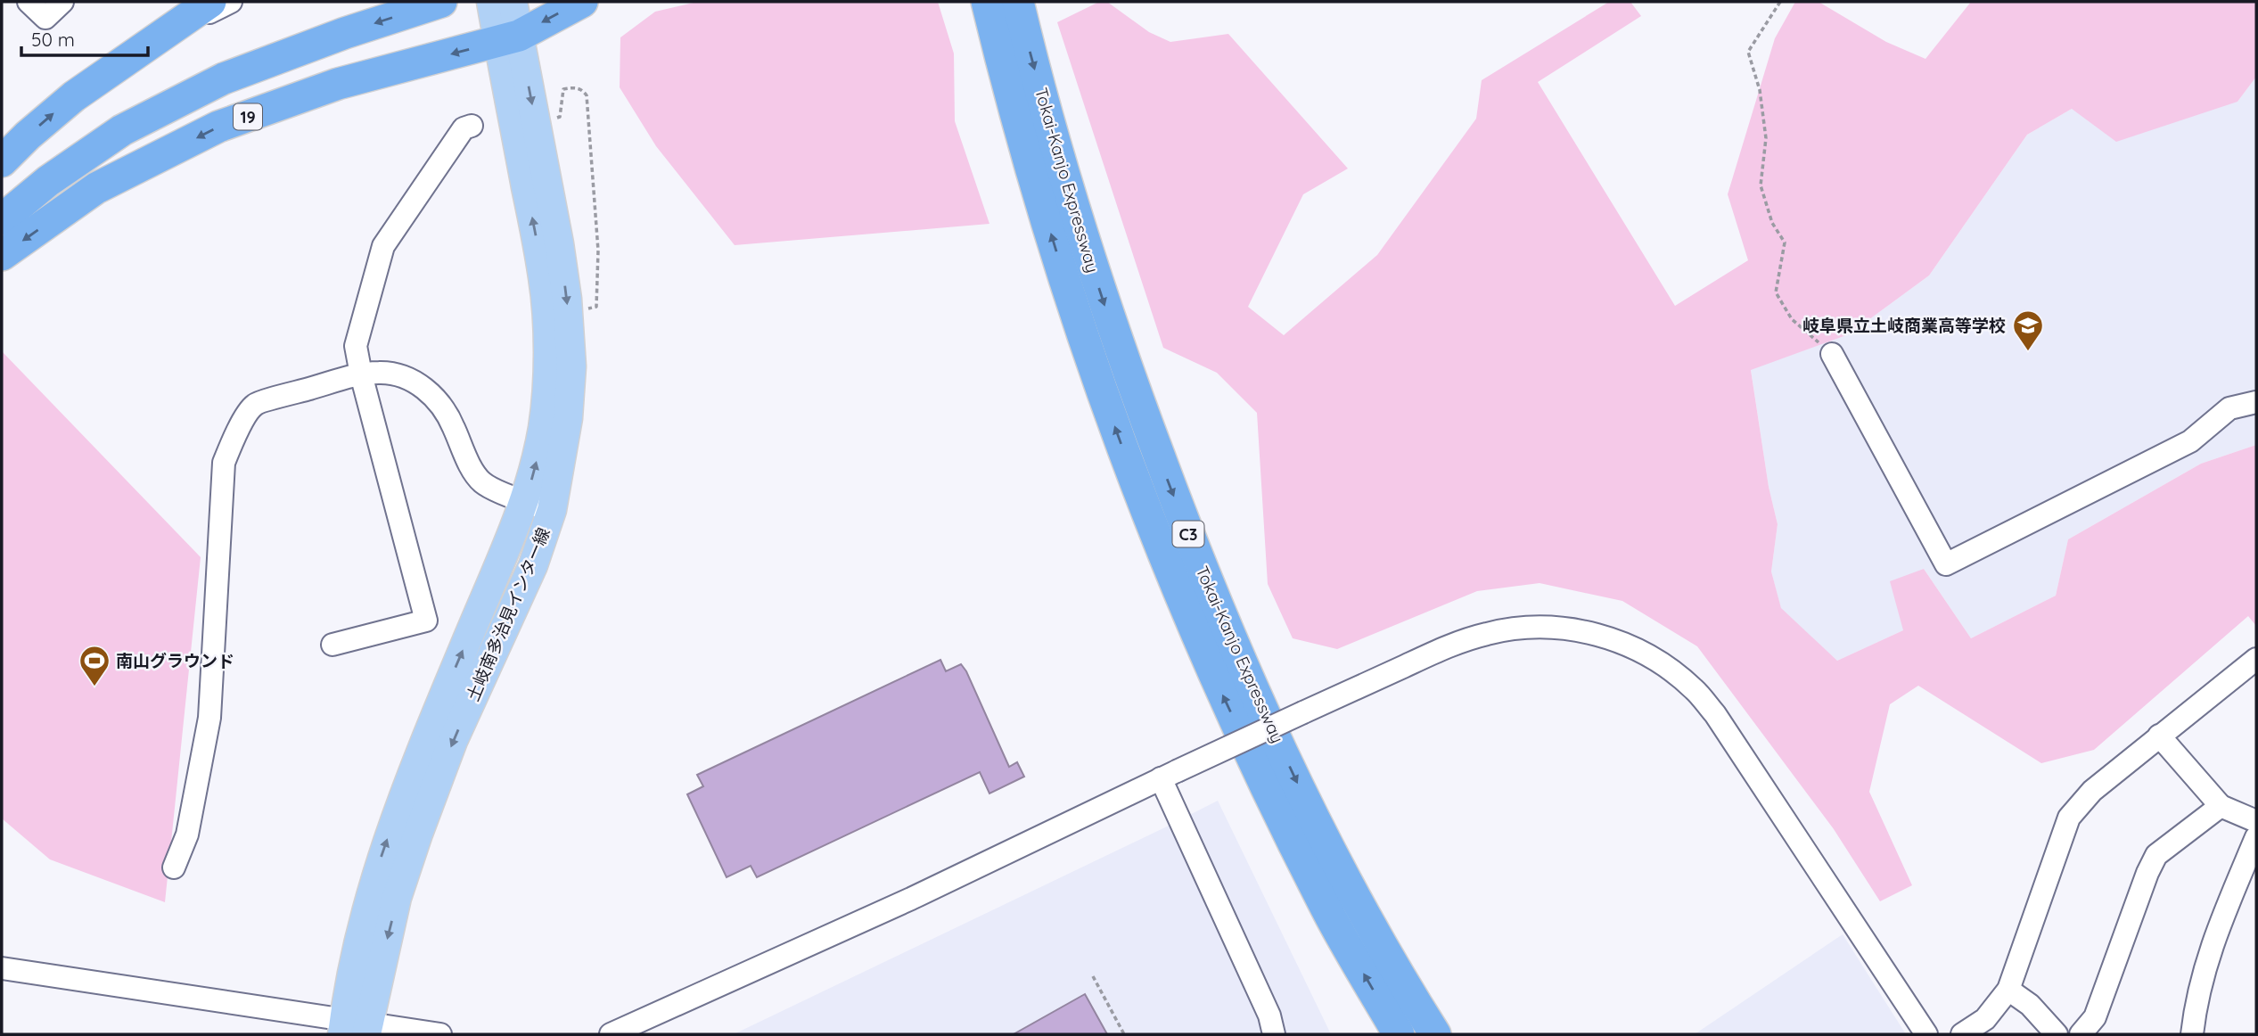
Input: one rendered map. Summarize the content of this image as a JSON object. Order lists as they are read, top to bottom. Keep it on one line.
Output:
{"streets":{"highway":["19","Tokai-Kanjo Expressway","C3"],"main road":["土岐南多治見インター線"]},"crossings":[["19","土岐南多治見インター線"]],"places":{"school or university":["岐阜県立土岐商業高等学校"],"sports":["南山グラウンド"]},"scale_bar":"50 m"}
